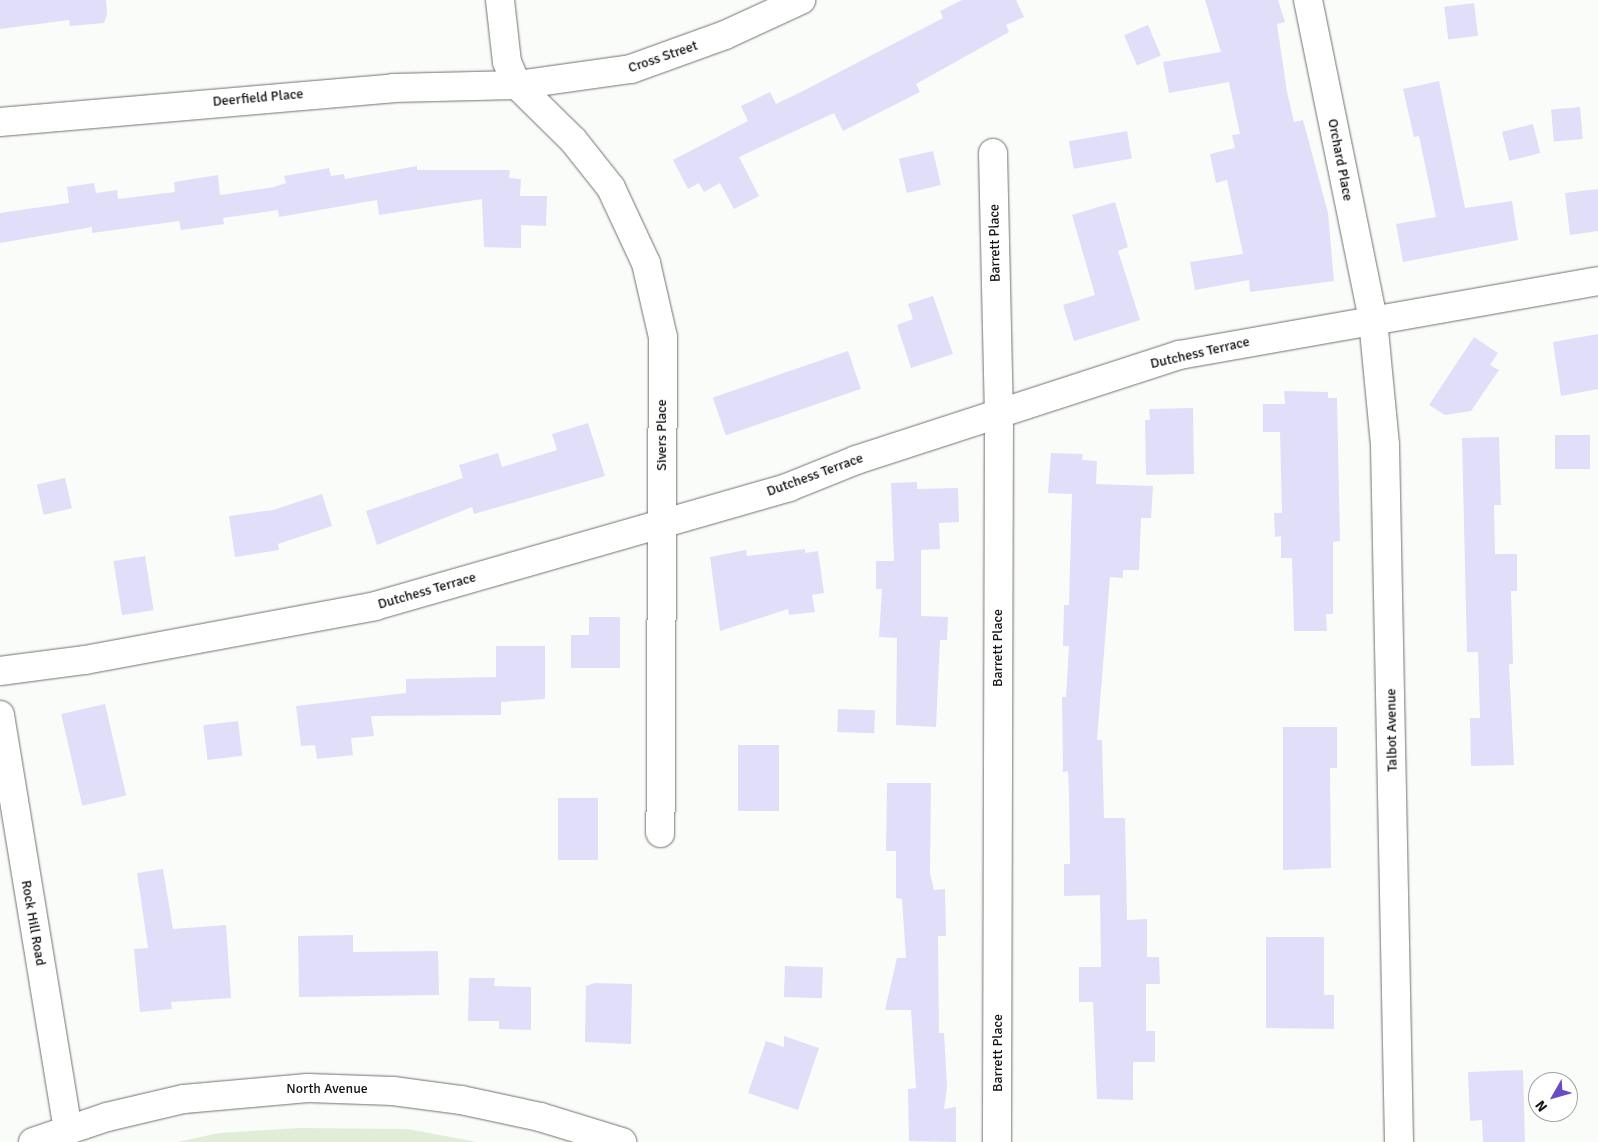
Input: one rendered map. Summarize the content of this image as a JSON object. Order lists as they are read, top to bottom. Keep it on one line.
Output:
{"streets":{"street":["Cross Street","Deerfield Place","Orchard Place","Barrett Place","Dutchess Terrace","Sivers Place","Talbot Avenue","Rock Hill Road","North Avenue"]},"crossings":[["Cross Street","Deerfield Place"],["Cross Street","Sivers Place"],["Deerfield Place","Sivers Place"],["Orchard Place","Dutchess Terrace"],["Orchard Place","Talbot Avenue"],["Barrett Place","Dutchess Terrace"],["Dutchess Terrace","Sivers Place"],["Dutchess Terrace","Talbot Avenue"],["Rock Hill Road","North Avenue"]],"north":"bottom left"}
